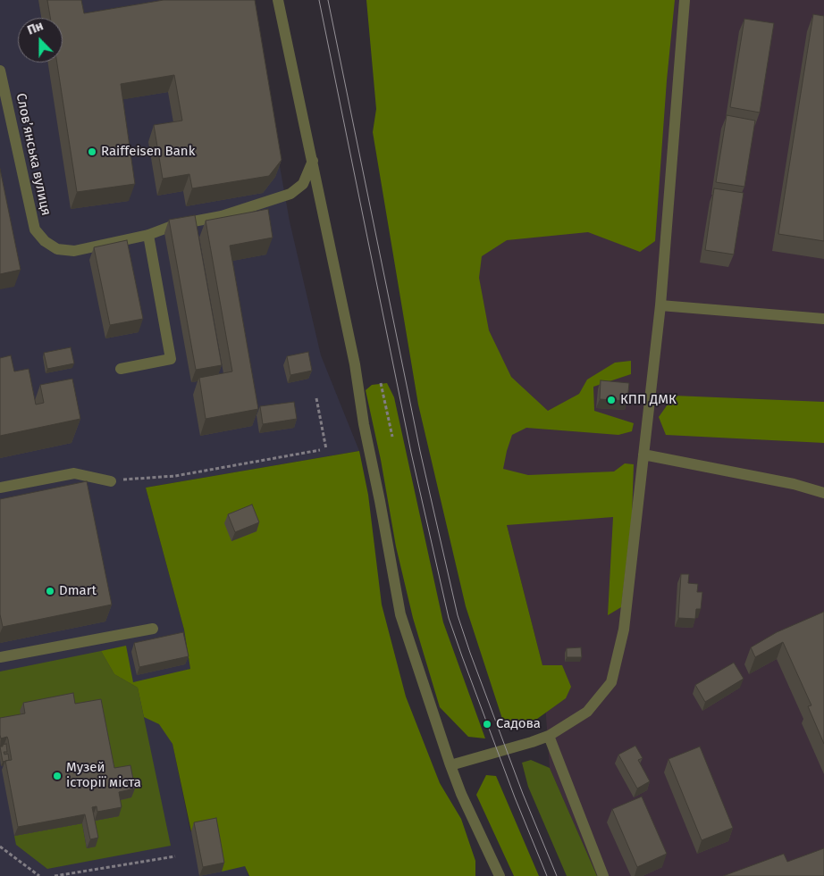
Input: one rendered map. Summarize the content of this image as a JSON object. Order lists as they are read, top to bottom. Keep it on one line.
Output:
{"streets":{"street":["Словʼянська вулиця"]},"places":["Raiffeisen Bank","КПП ДМК","Dmart","Садова","Музей історії міста"],"north":"top"}
